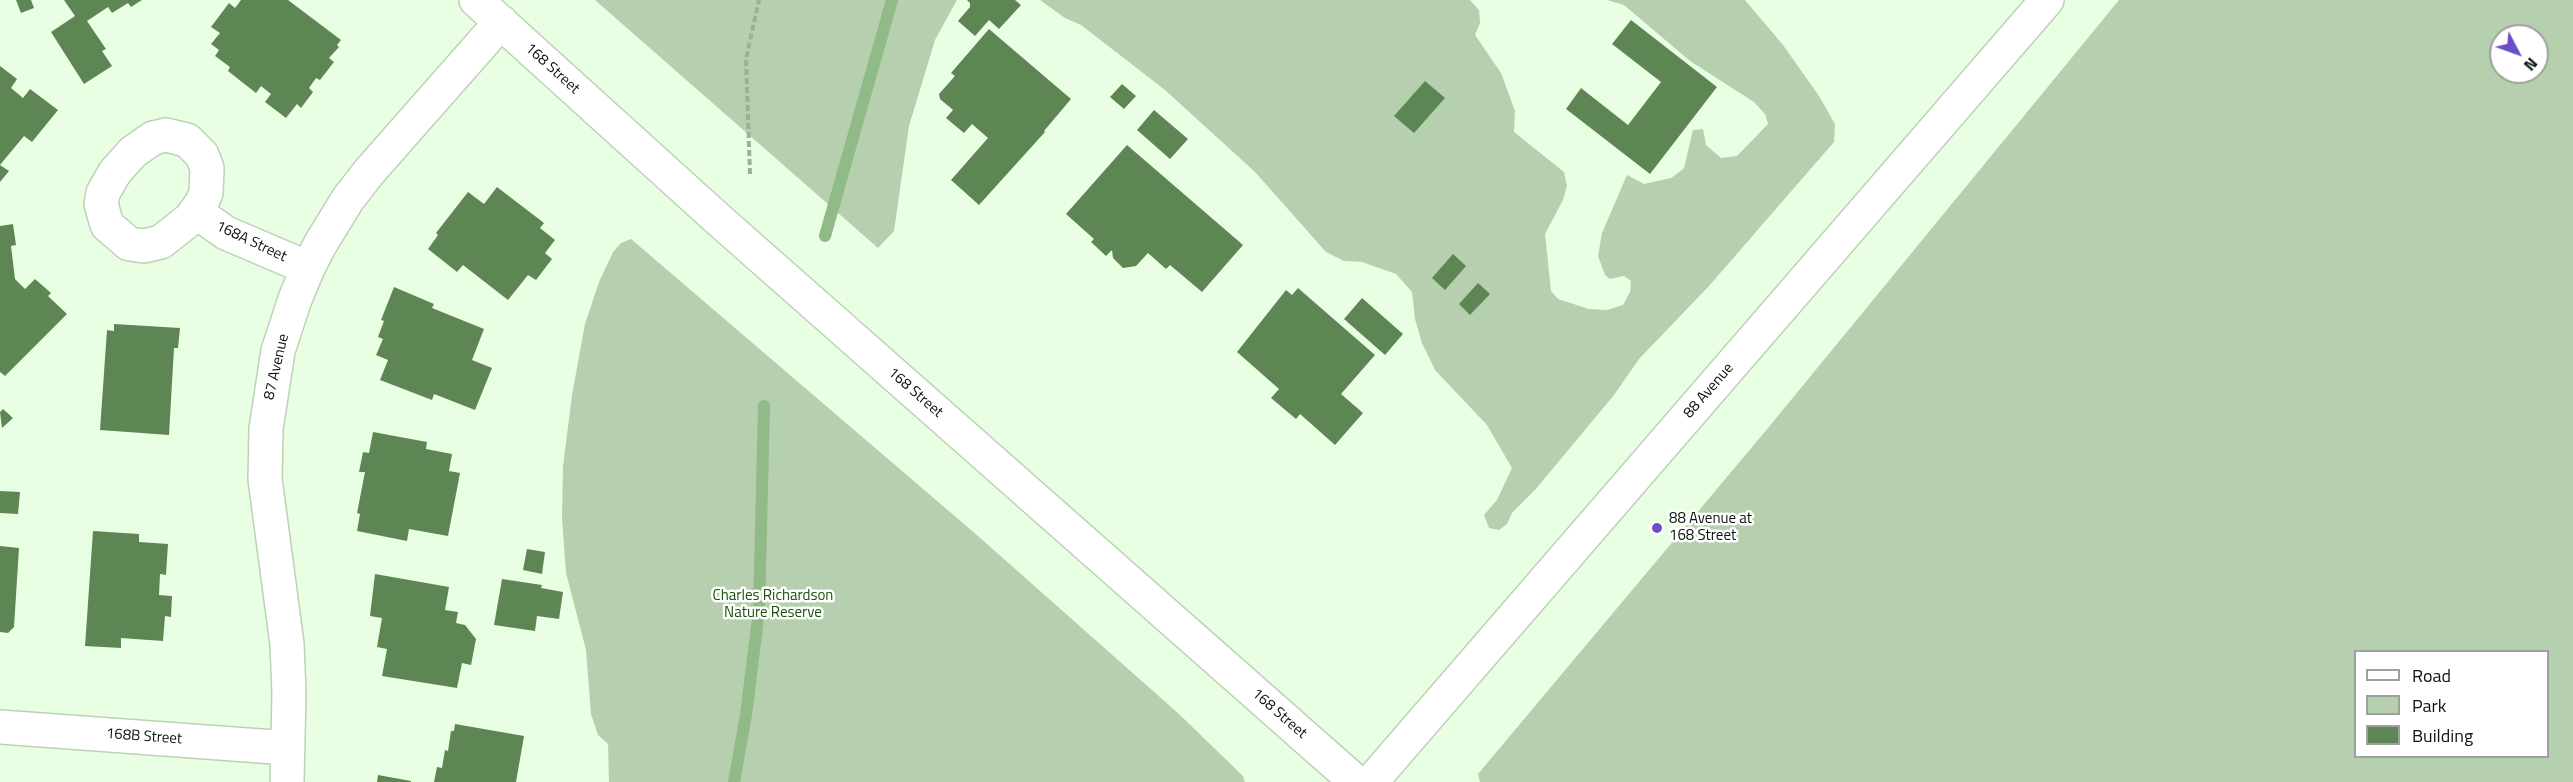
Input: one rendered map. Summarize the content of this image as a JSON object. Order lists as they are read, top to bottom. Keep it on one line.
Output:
{"streets":{"main road":["168 Street","168A Street","87 Avenue","88 Avenue","168B Street"]},"crossings":[["168 Street","87 Avenue"],["168A Street","87 Avenue"],["87 Avenue","168B Street"]],"parks":["Charles Richardson Nature Reserve"],"places":["88 Avenue at 168 Street"],"legend":["Road","Park","Building"],"north":"bottom right"}
